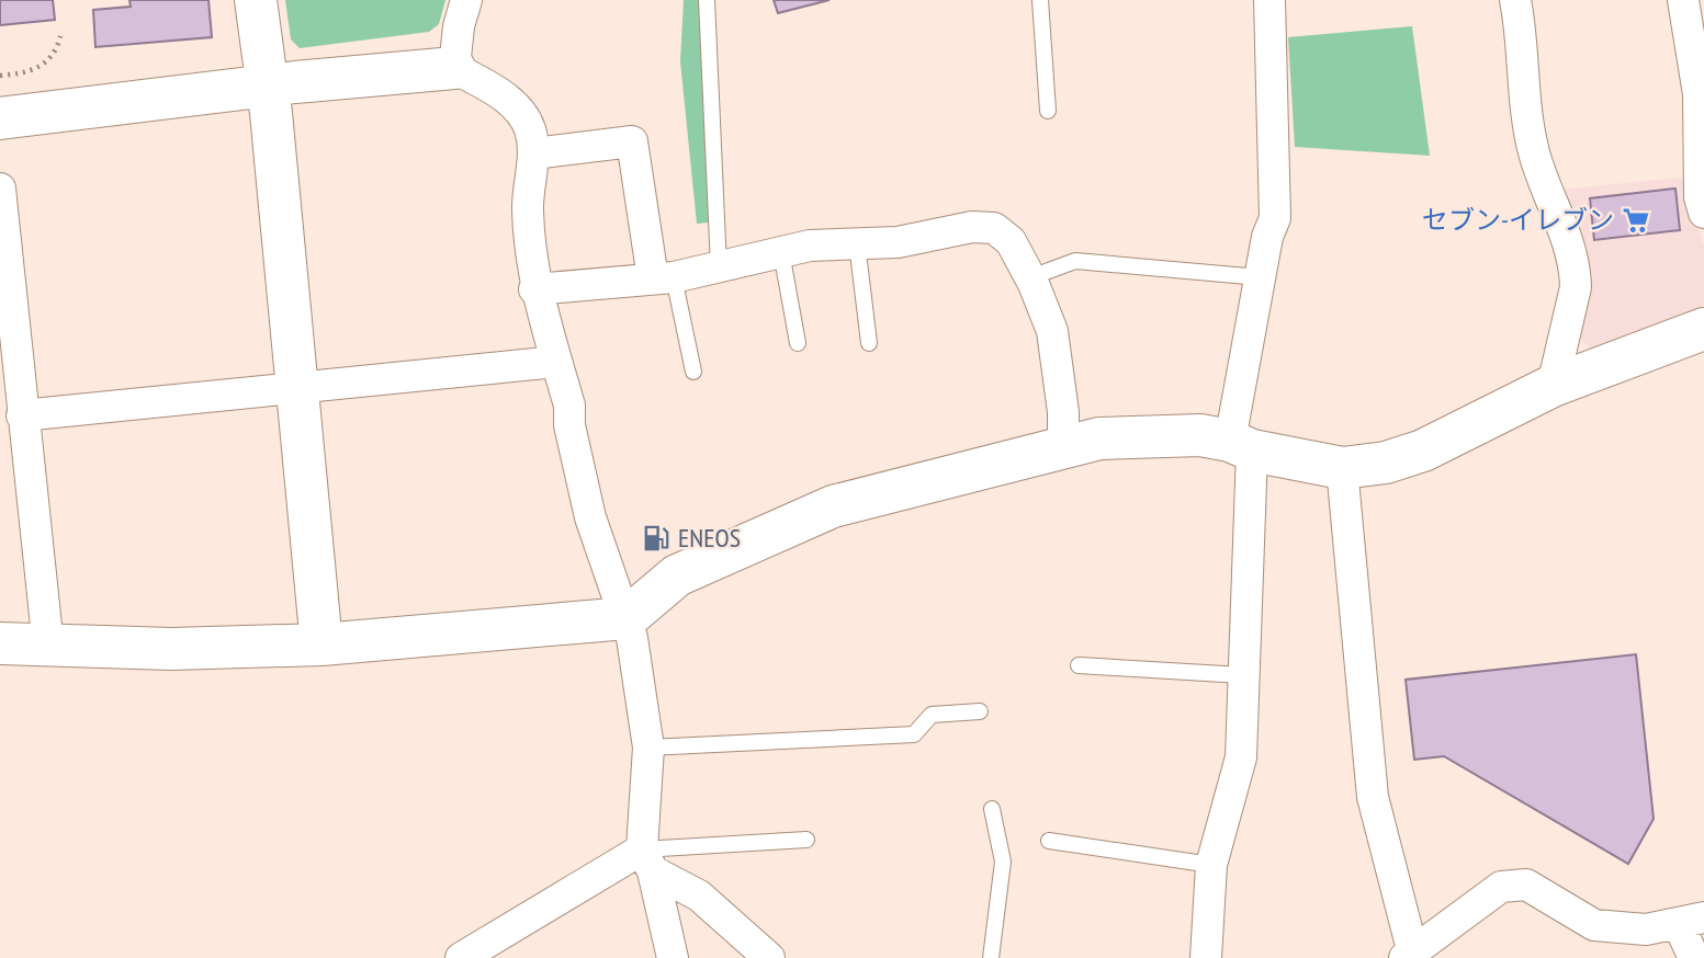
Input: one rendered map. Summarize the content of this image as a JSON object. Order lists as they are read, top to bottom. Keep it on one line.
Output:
{"places":{"supermarket":["セブン-イレブン"],"fuel station":["ENEOS"]}}
